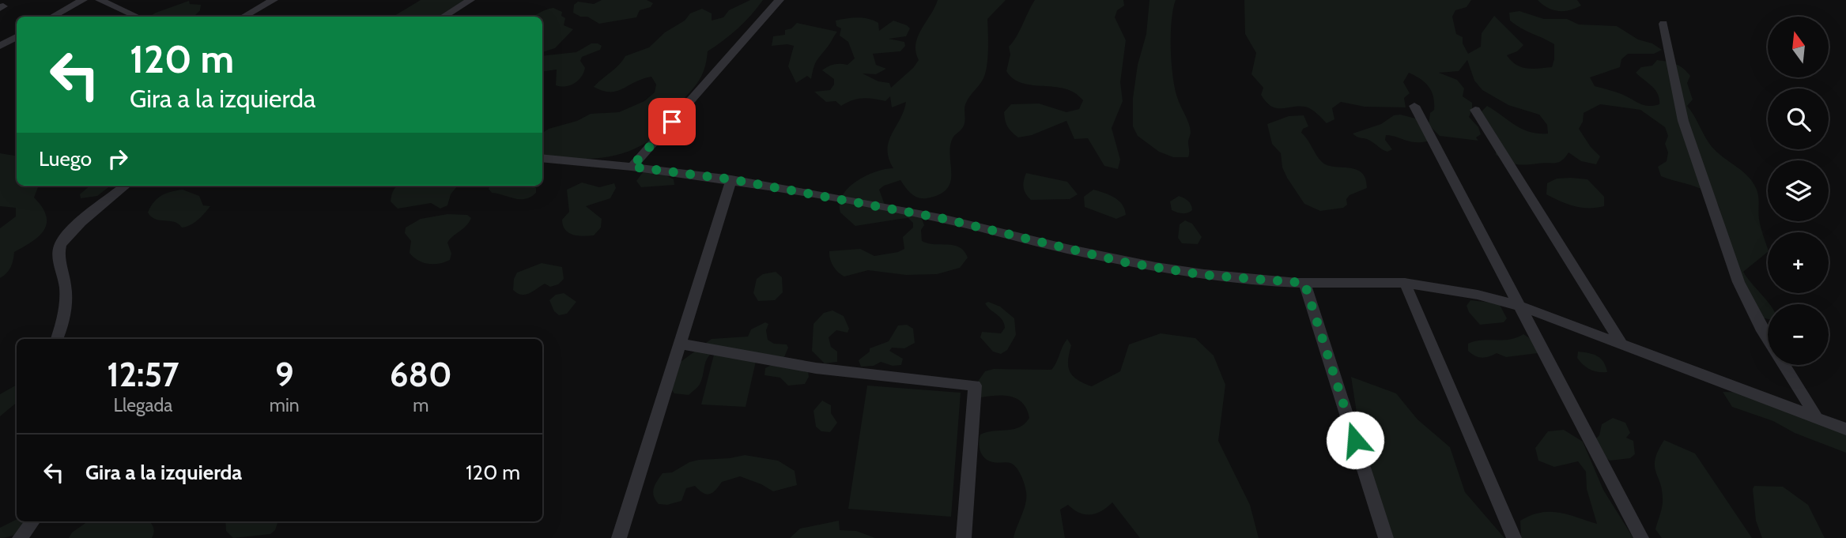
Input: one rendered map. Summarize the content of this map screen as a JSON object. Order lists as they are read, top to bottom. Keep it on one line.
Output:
{"north":"top","page":{"map_buttons":["+","−"],"turn":["120 m","Gira a la izquierda"],"then":"Luego","eta":["12:57","Llegada","9","min","680","m"],"list":[{"name":"Gira a la izquierda","value":"120 m"}]}}
